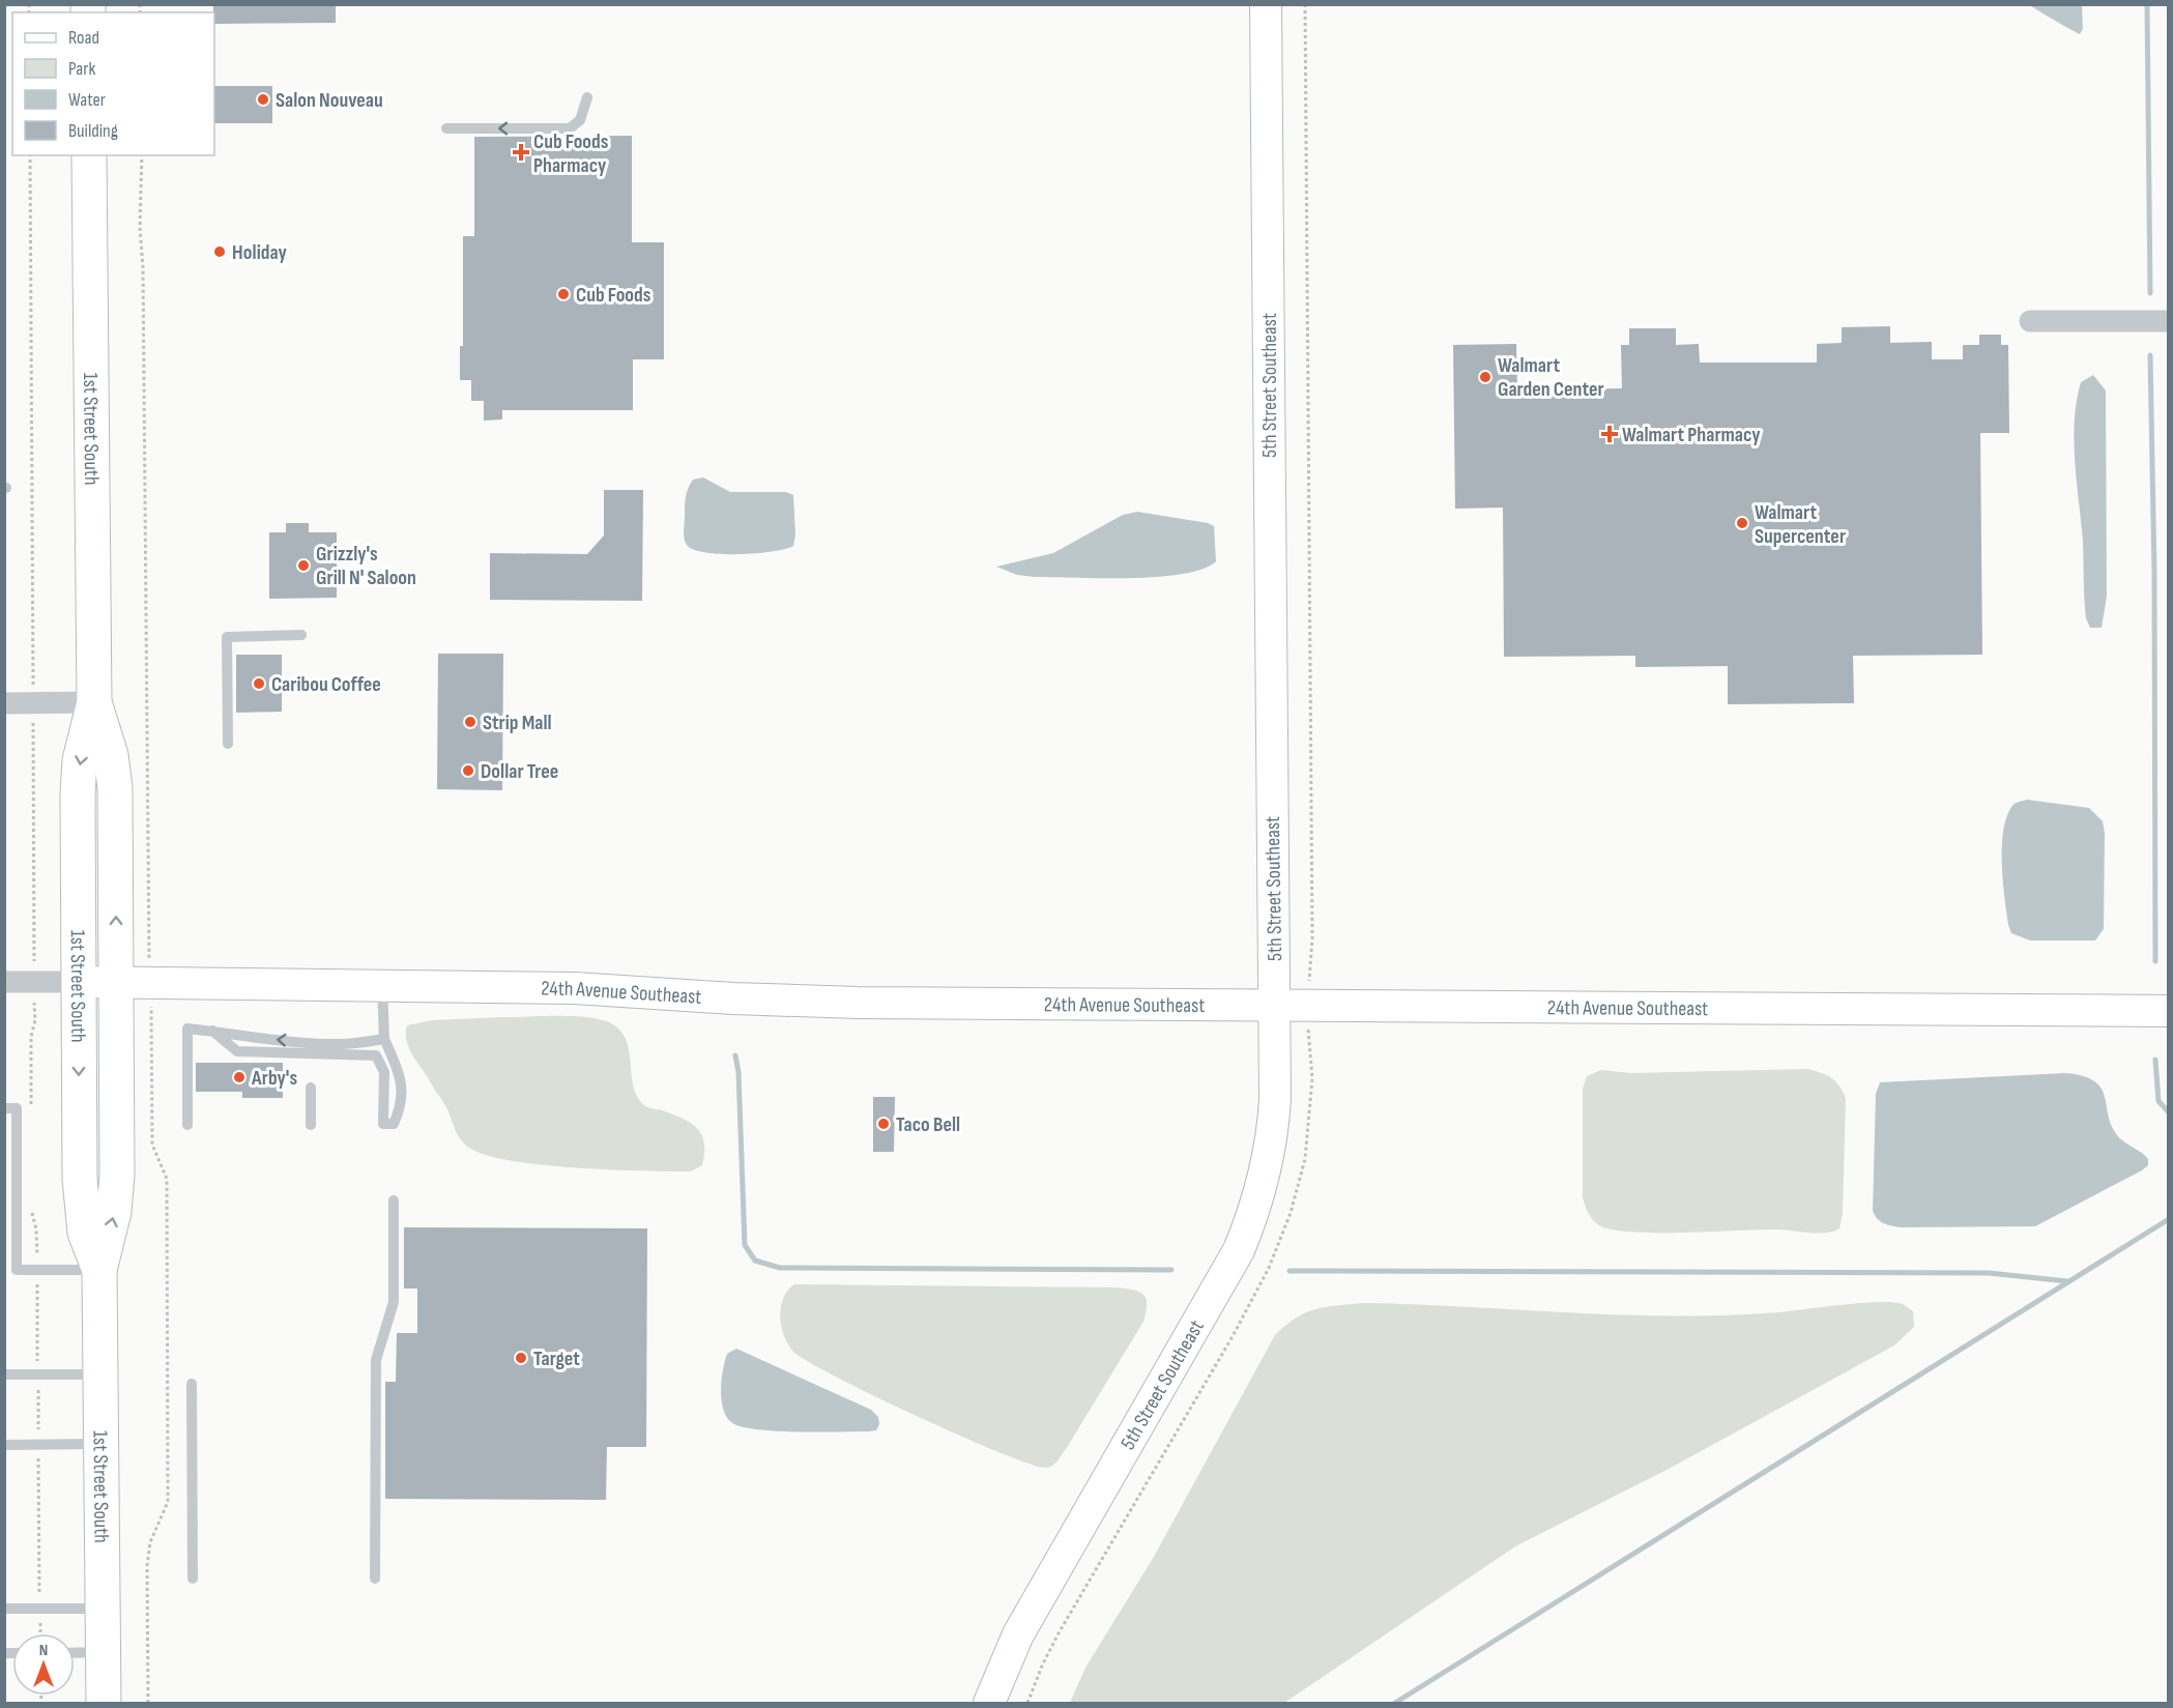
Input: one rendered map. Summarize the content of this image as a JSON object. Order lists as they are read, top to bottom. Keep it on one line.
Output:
{"streets":{"main road":["1st Street South"],"street":["5th Street Southeast","24th Avenue Southeast"]},"crossings":[["5th Street Southeast","24th Avenue Southeast"],["1st Street South","24th Avenue Southeast"]],"places":{"other":["Salon Nouveau","Holiday","Cub Foods","Walmart Garden Center","Walmart Supercenter","Grizzly's Grill N' Saloon","Caribou Coffee","Strip Mall","Dollar Tree","Arby's","Taco Bell","Target"],"health":["Cub Foods Pharmacy","Walmart Pharmacy"]},"legend":["Road","Park","Water","Building"],"north":"top"}
